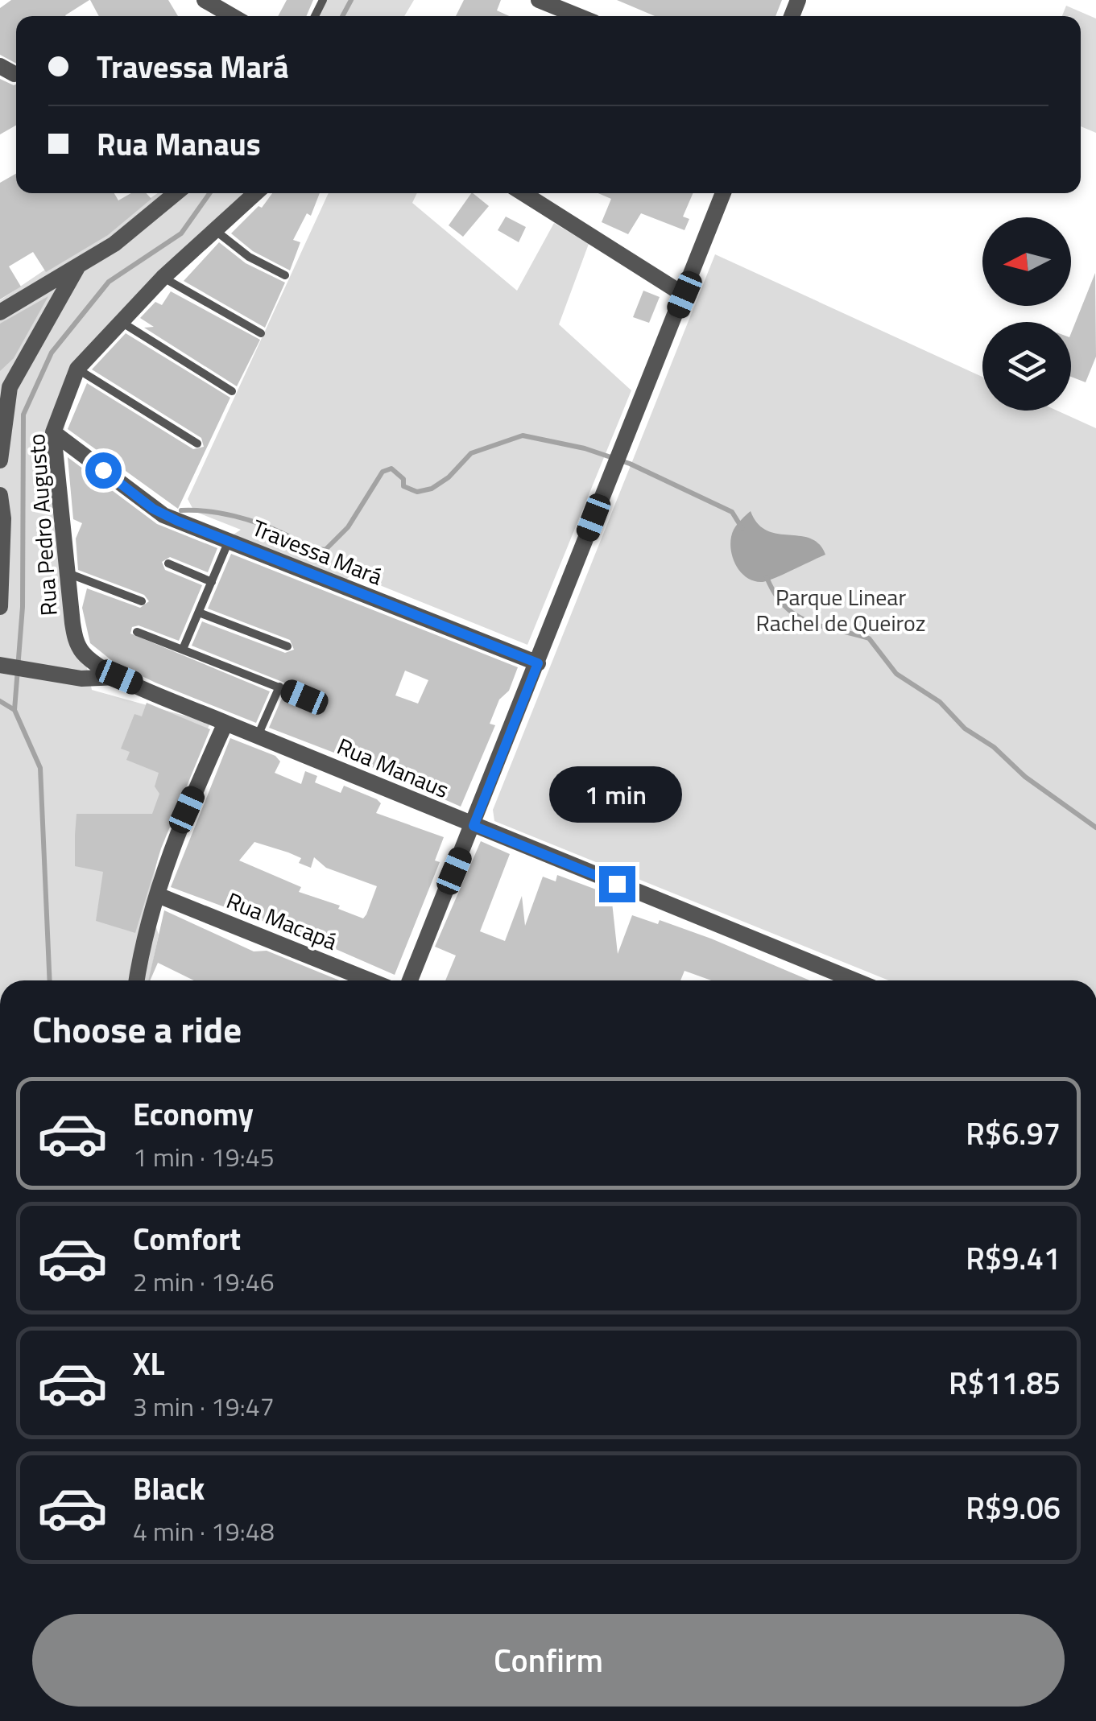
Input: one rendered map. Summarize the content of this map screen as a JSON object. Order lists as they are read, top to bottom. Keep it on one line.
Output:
{"streets":{"street":["Rua Pedro Augusto","Travessa Mará","Rua Manaus","Rua Macapá"]},"crossings":[["Rua Pedro Augusto","Travessa Mará"],["Rua Pedro Augusto","Rua Manaus"]],"parks":["Parque Linear Rachel de Queiroz"],"north":"left","page":{"banner":["Travessa Mará","Rua Manaus"],"bubble":"1 min","heading":"Choose a ride","list":[{"name":"Economy","note":"1 min · 19:45","value":"R$6.97"},{"name":"Comfort","note":"2 min · 19:46","value":"R$9.41"},{"name":"XL","note":"3 min · 19:47","value":"R$11.85"},{"name":"Black","note":"4 min · 19:48","value":"R$9.06"}],"buttons":"Confirm"}}
